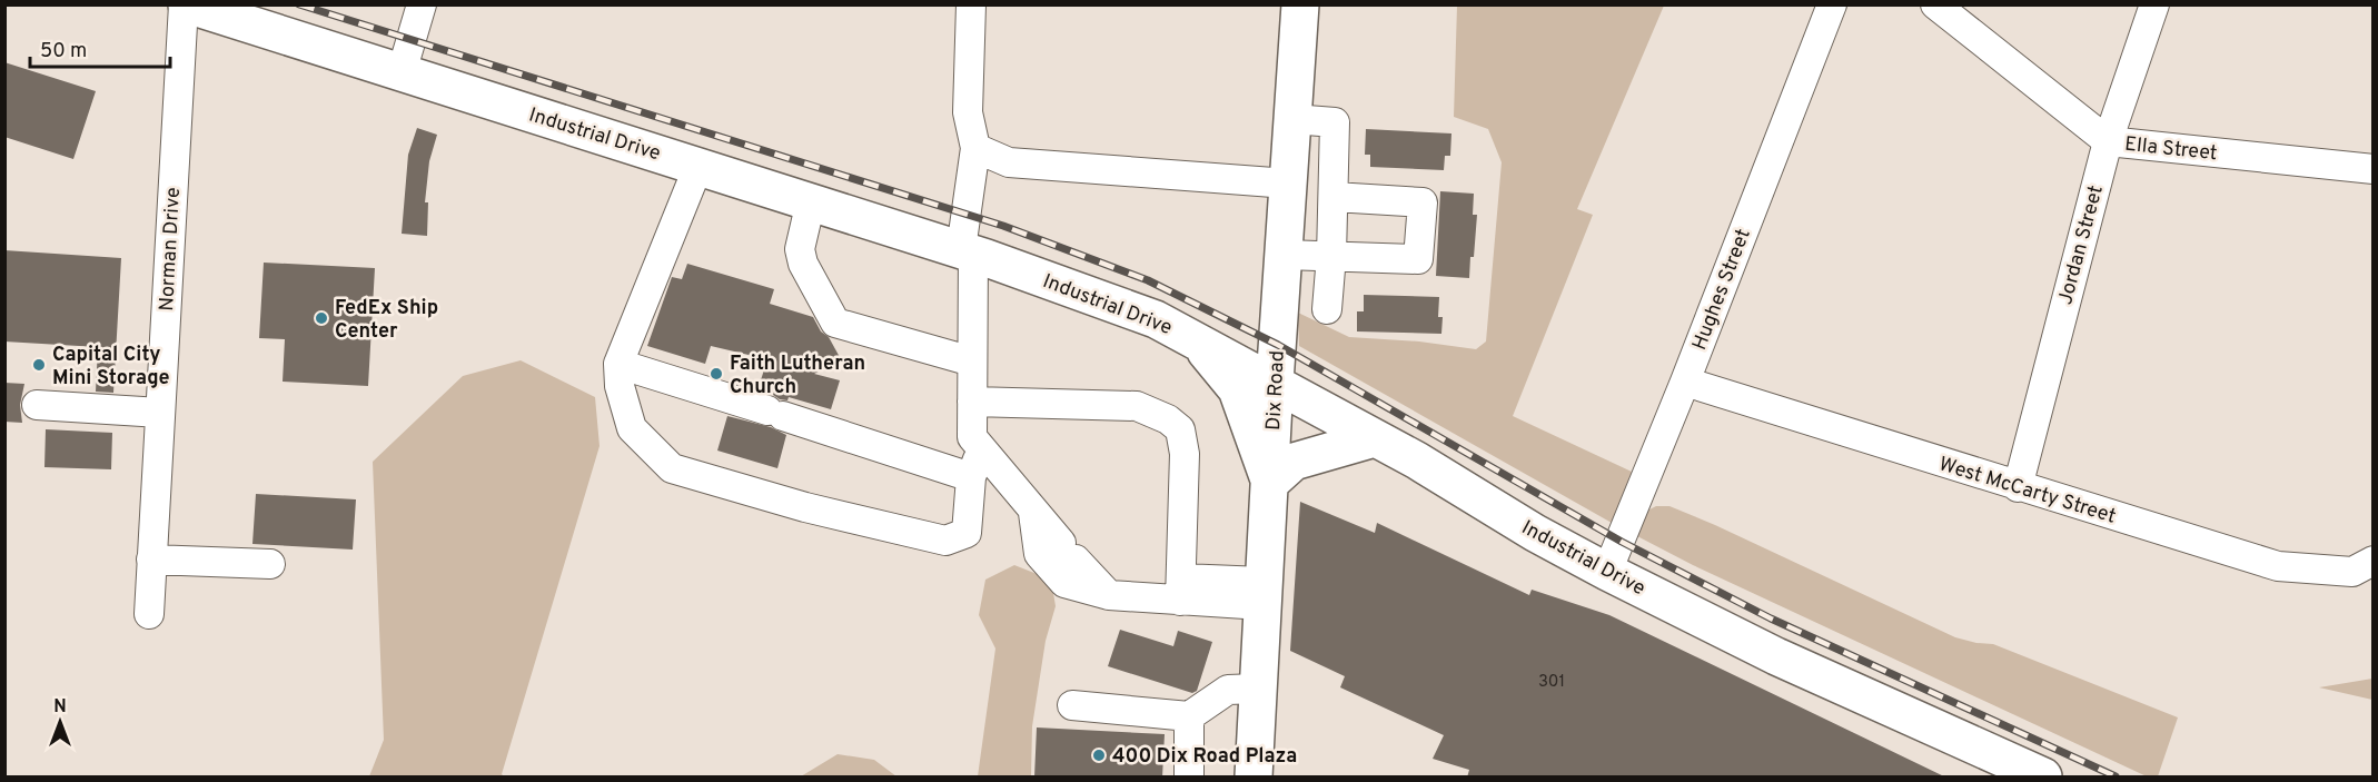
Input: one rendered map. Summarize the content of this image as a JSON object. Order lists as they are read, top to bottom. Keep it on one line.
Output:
{"streets":{"main road":["Industrial Drive","Dix Road"],"street":["Ella Street","Jordan Street","Norman Drive","Hughes Street","West McCarty Street"]},"crossings":[["Industrial Drive","Norman Drive"],["Industrial Drive","Hughes Street"],["Industrial Drive","Dix Road"],["Ella Street","Jordan Street"],["Jordan Street","West McCarty Street"],["Hughes Street","West McCarty Street"]],"places":["FedEx Ship Center","Capital City Mini Storage","Faith Lutheran Church","400 Dix Road Plaza"],"house_numbers":["301"],"scale_bar":"50 m","north":"top"}
